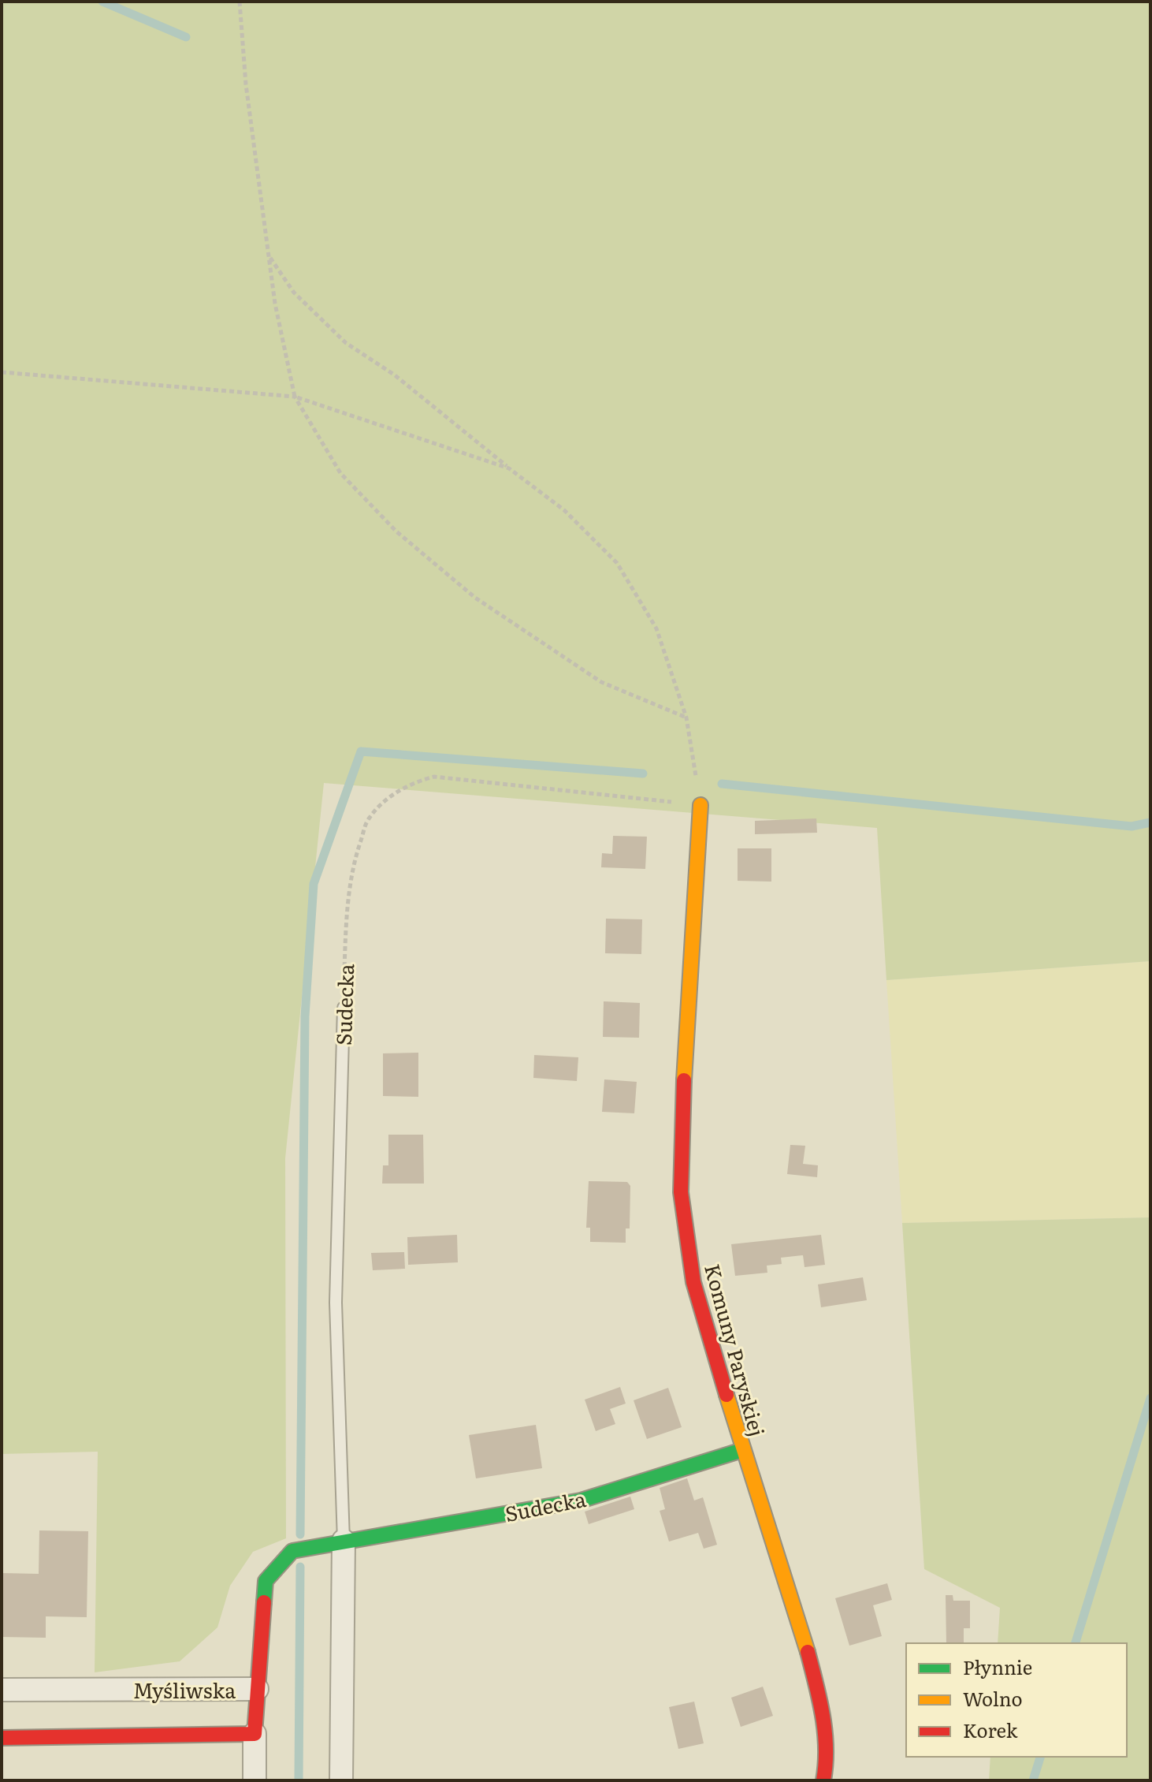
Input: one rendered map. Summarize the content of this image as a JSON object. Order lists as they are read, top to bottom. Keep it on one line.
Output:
{"streets":{"street":["Sudecka","Komuny Paryskiej","Myśliwska"]},"crossings":[["Sudecka","Komuny Paryskiej"],["Sudecka","Myśliwska"]],"legend":["Płynnie","Wolno","Korek"]}
